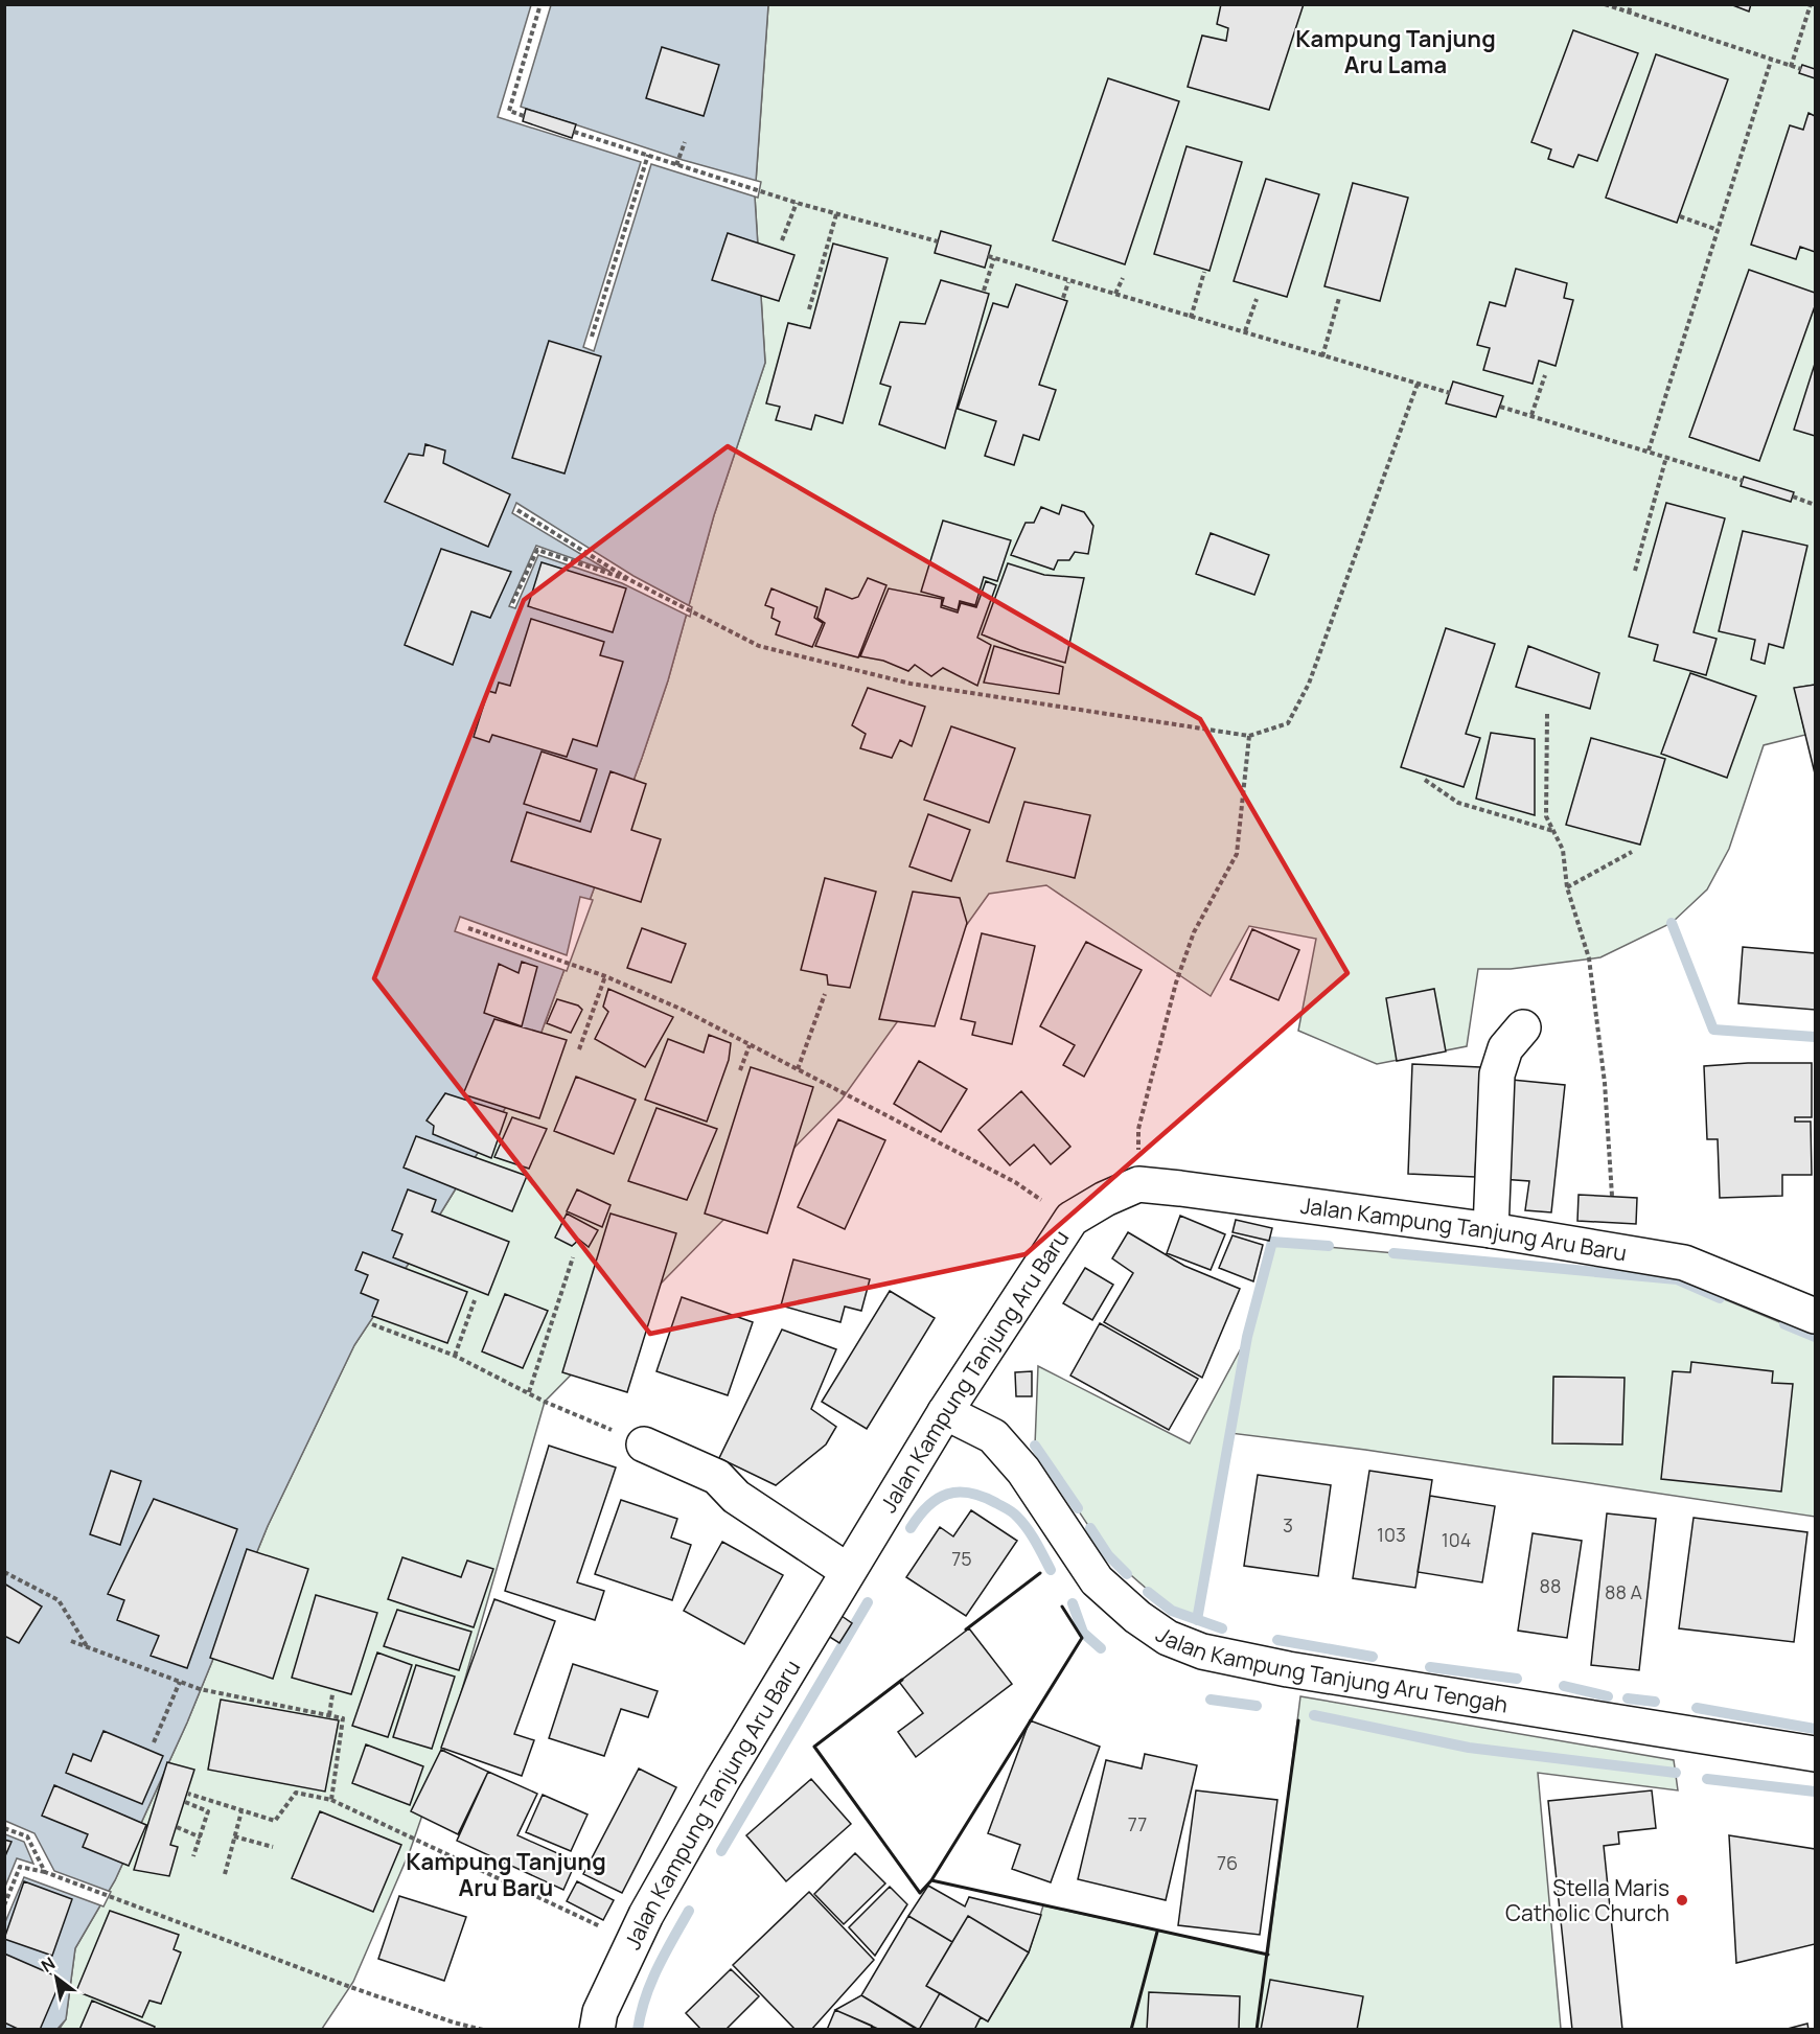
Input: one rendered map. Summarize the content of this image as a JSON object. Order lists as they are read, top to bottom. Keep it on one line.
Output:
{"streets":{"street":["Jalan Kampung Tanjung Aru Baru","Jalan Kampung Tanjung Aru Tengah"]},"crossings":[["Jalan Kampung Tanjung Aru Baru","Jalan Kampung Tanjung Aru Tengah"]],"districts":["Kampung Tanjung Aru Lama","Kampung Tanjung Aru Baru"],"places":["Stella Maris Catholic Church"],"house_numbers":["3","103","104","75","88","88 A","77","76"],"north":"top left"}
